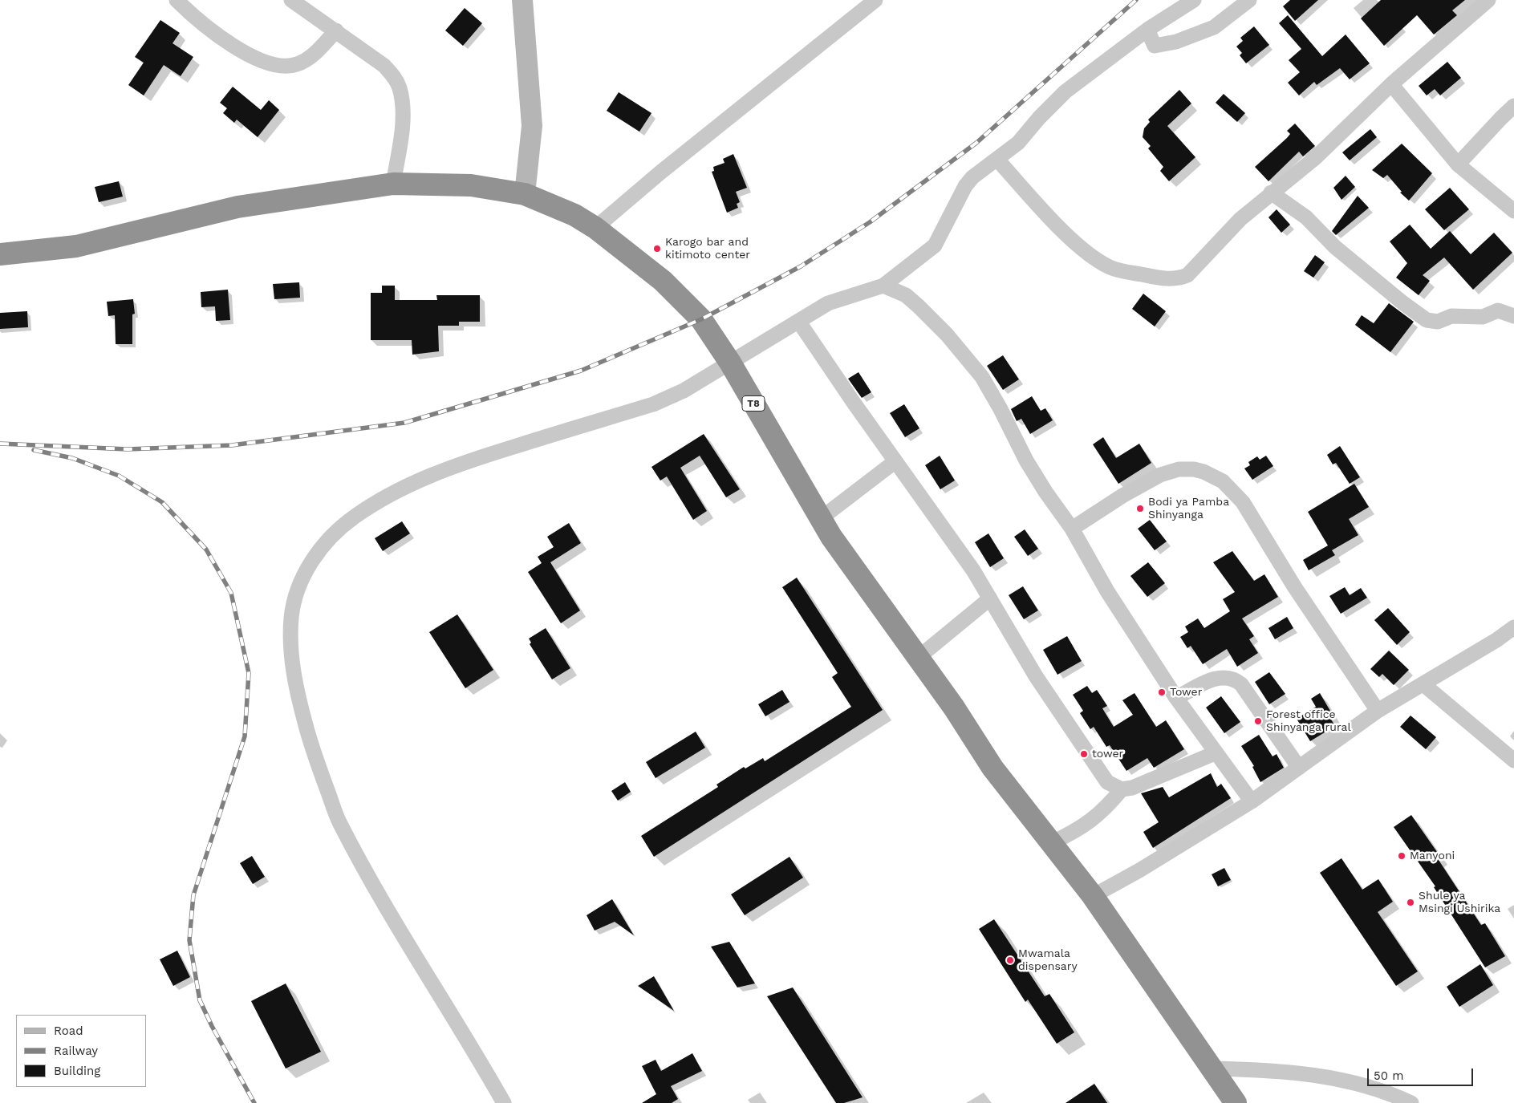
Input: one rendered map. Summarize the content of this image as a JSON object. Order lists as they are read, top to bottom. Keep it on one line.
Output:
{"streets":{"highway":["T8"]},"places":["Karogo bar and kitimoto center","Bodi ya Pamba Shinyanga","Tower","Forest office Shinyanga rural","tower","Manyoni","Shule ya Msingi Ushirika","Mwamala dispensary"],"legend":["Road","Railway","Building"],"scale_bar":"50 m"}
